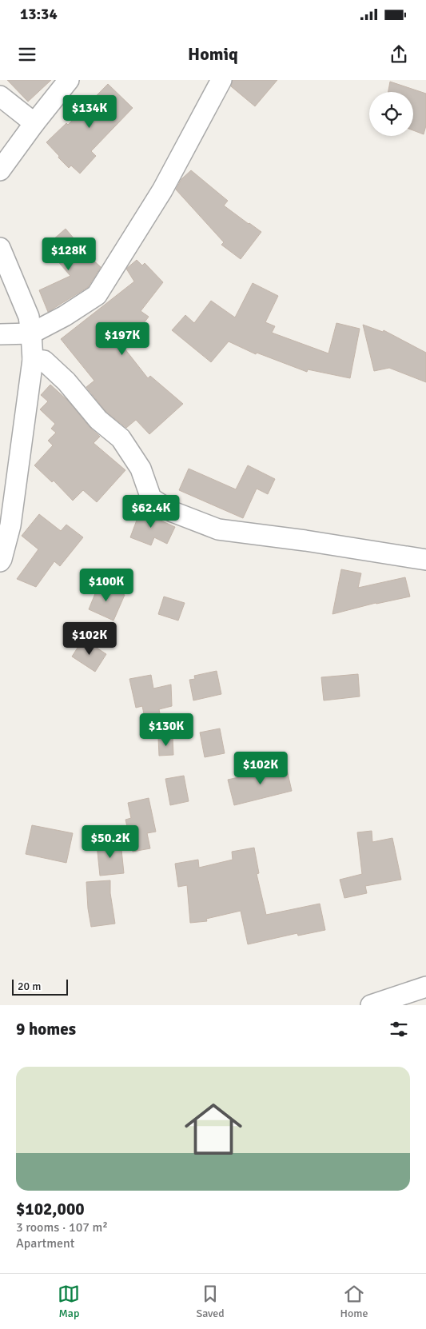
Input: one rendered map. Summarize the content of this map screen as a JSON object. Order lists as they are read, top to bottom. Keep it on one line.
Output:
{"scale_bar":"20 m","page":{"status":"13:34","header":"Homiq","price":["$134K","$128K","$197K","$62.4K","$100K","$102K","$130K","$102K","$50.2K"],"scale":"20 m","heading":"9 homes","list":[{"name":"$102,000","note":"3 rooms · 107 m² · Apartment"}],"tabs":["Map","Saved","Home"]}}
